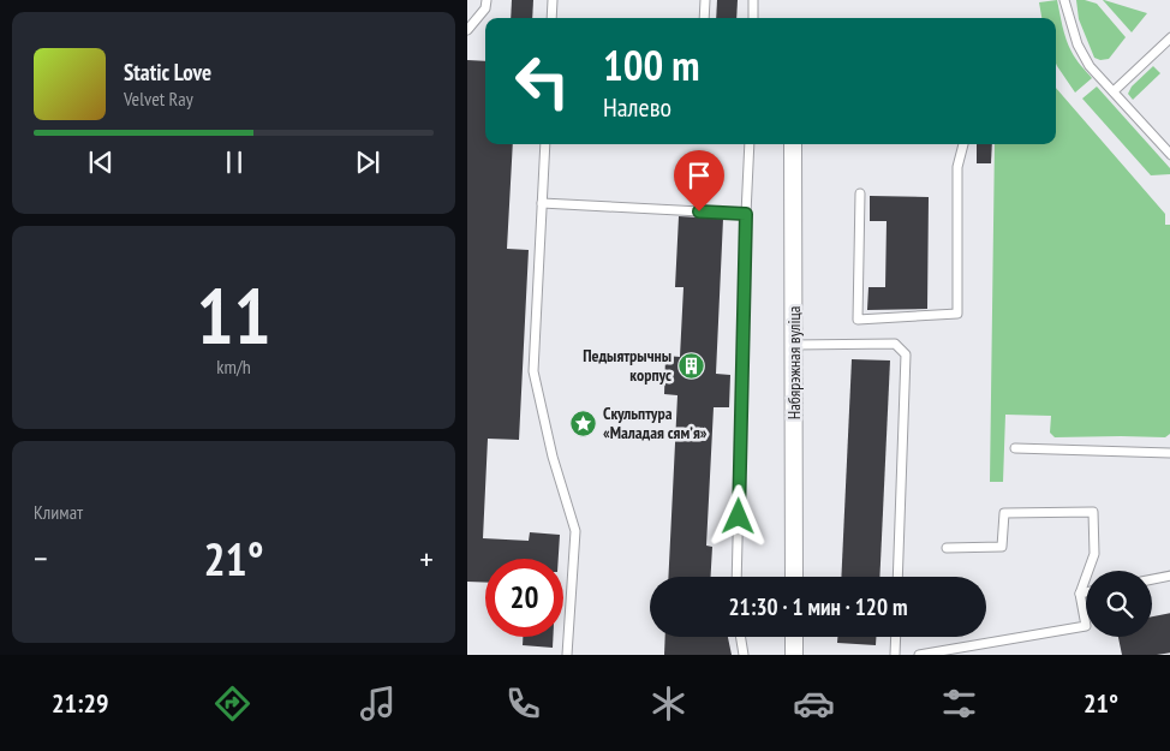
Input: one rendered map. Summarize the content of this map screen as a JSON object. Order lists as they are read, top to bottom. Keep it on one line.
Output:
{"streets":{"street":["Набярэжная вуліца"]},"places":{"building":["Педыятрычны корпус"],"place":["Скульптура «Маладая сямʼя»"]},"page":{"turn":["100 m","Налево"],"song":["Static Love","Velvet Ray"],"tile":[["11","km/h"],"Климат"],"heat":["−","21°","+"],"limit":"20","trip":"21:30 · 1 мин · 120 m","tabs":["21:29","21°"]}}
